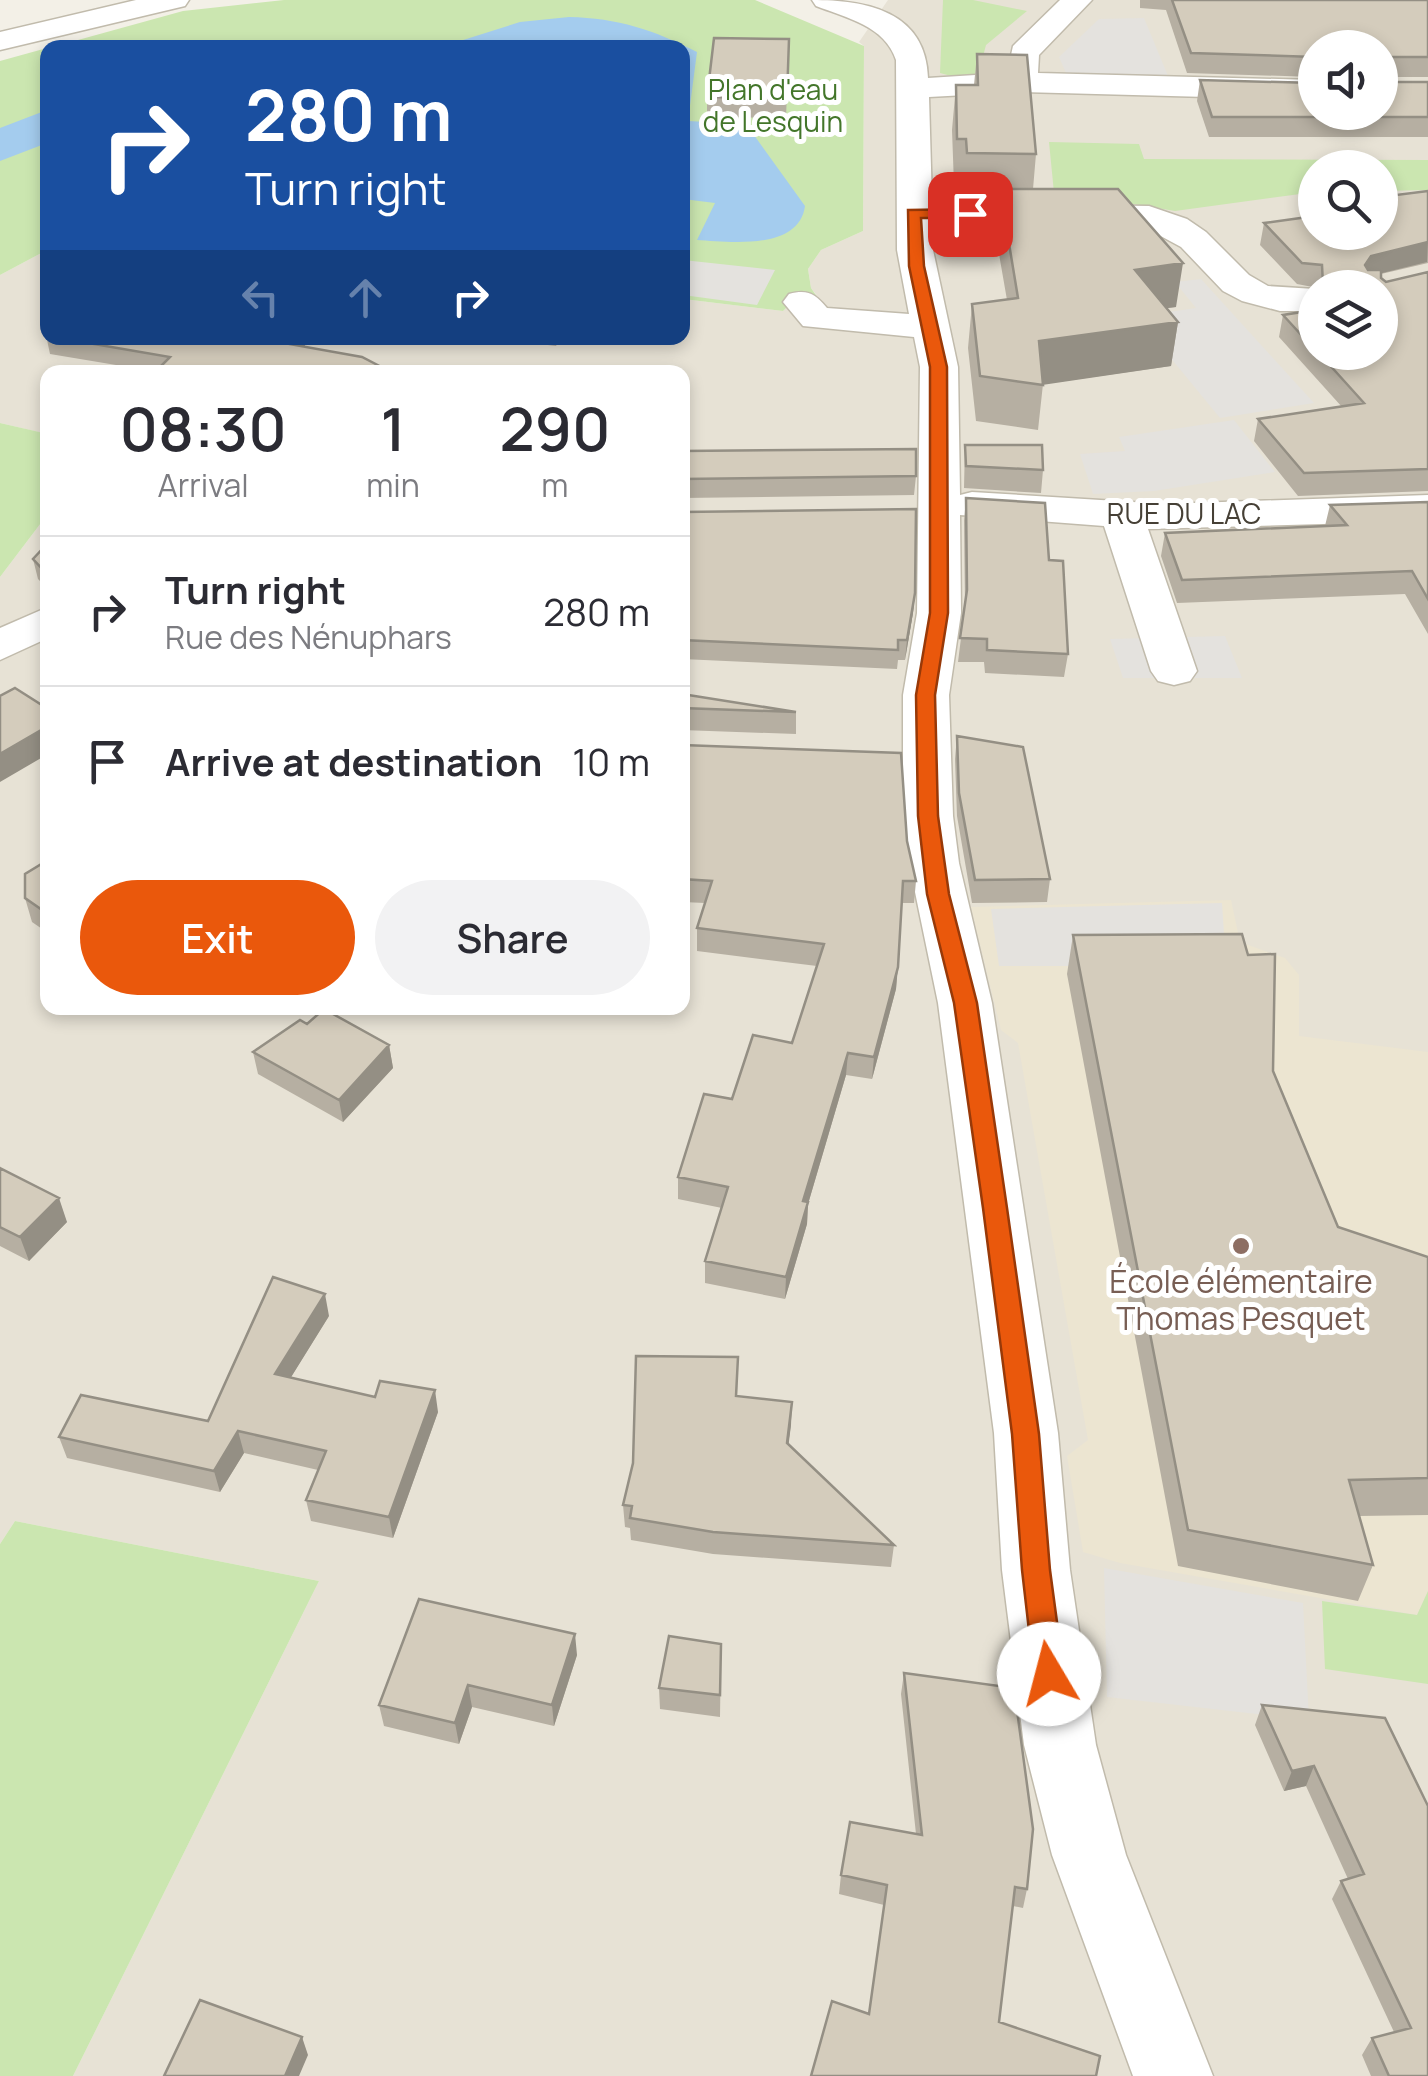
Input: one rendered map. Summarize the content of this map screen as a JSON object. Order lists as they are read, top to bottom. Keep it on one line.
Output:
{"streets":{"street":["RUE DU LAC"]},"parks":["Plan d'eau de Lesquin"],"places":["École élémentaire Thomas Pesquet"],"page":{"turn":["280 m","Turn right"],"eta":["08:30","Arrival","1","min","290","m"],"list":[{"name":"Turn right","note":"Rue des Nénuphars","value":"280 m"},{"name":"Arrive at destination","value":"10 m"}],"buttons":["Exit","Share"]}}
